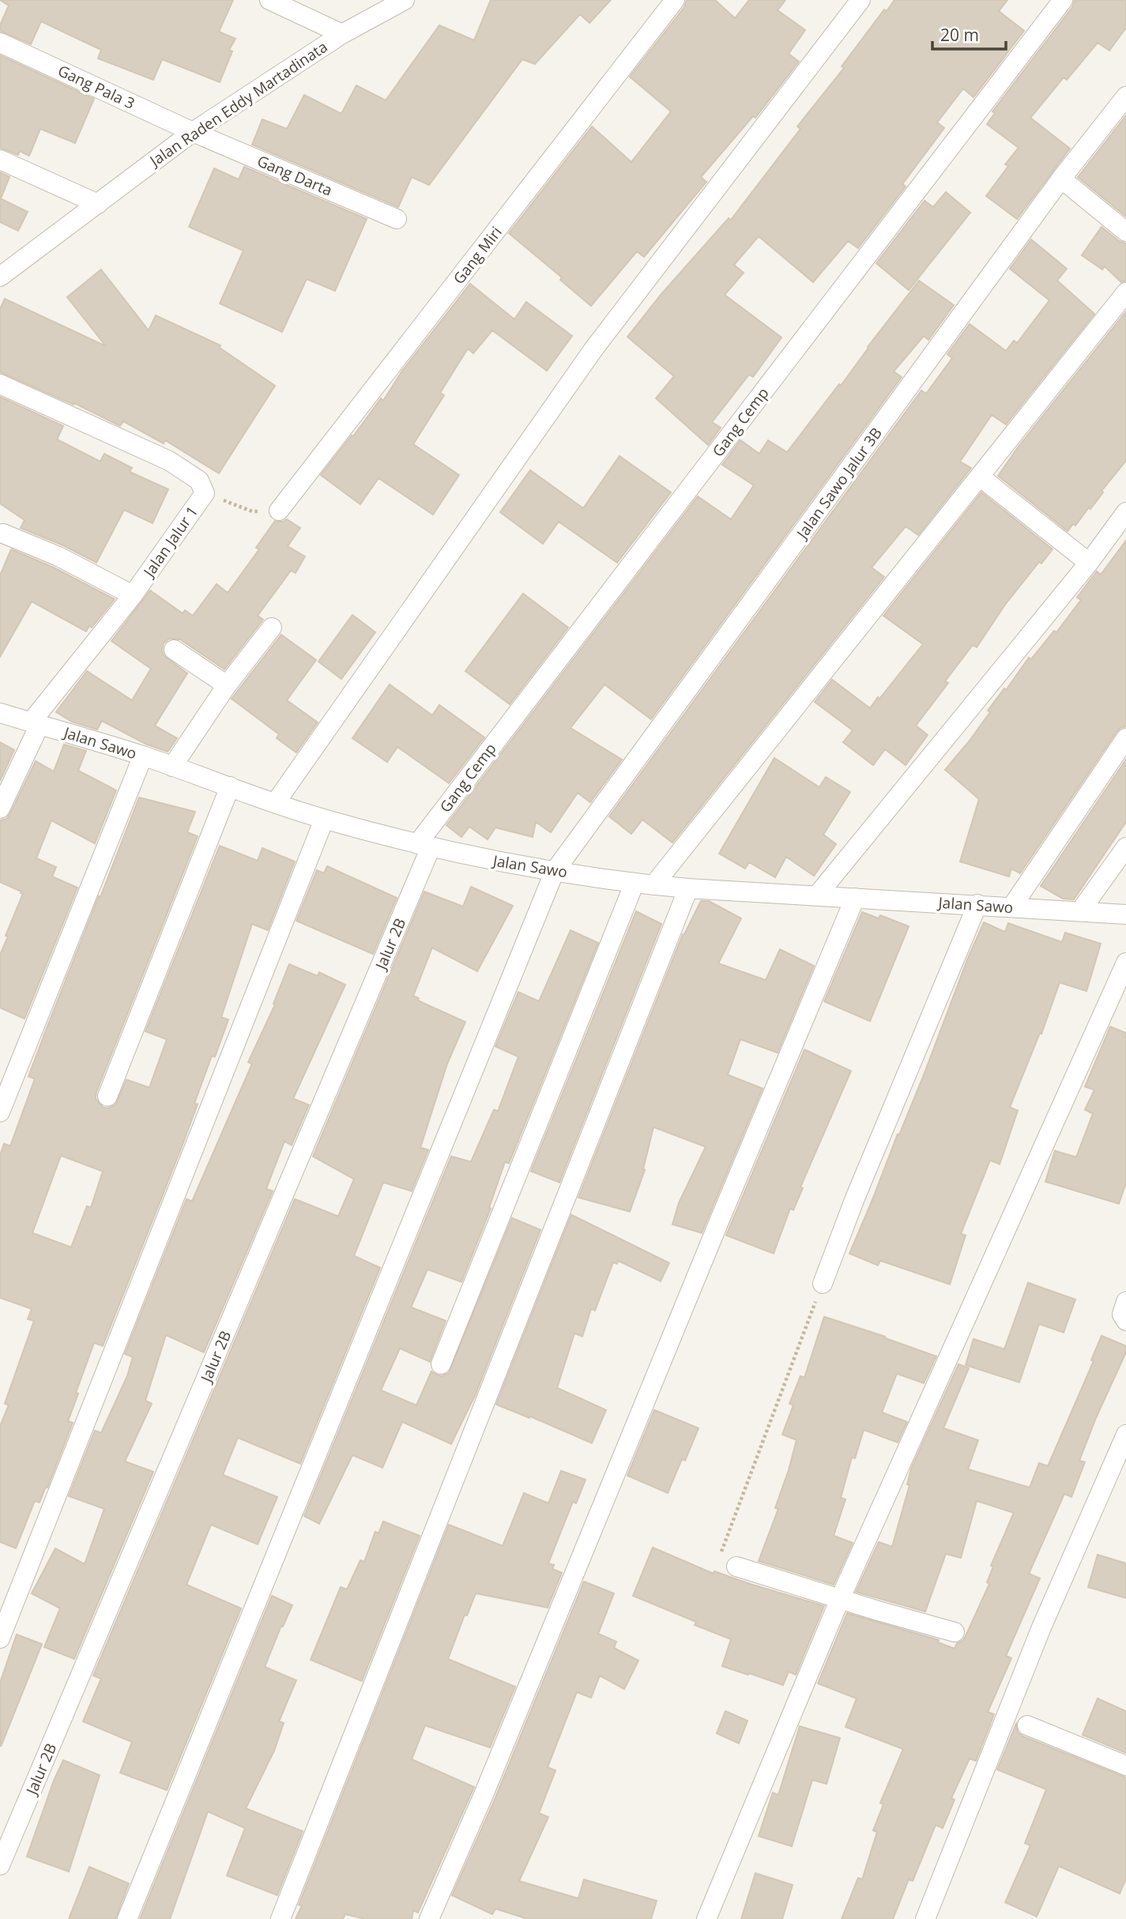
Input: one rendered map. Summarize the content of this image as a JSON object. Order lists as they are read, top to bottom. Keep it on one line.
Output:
{"streets":{"street":["Gang Pala 3","Jalan Raden Eddy Martadinata","Gang Darta","Gang Miri","Gang Cemp","Jalan Sawo Jalur 3B","Jalan Jalur 1","Jalan Sawo","Jalur 2B"]},"crossings":[["Gang Pala 3","Jalan Raden Eddy Martadinata"],["Gang Pala 3","Gang Darta"],["Jalan Raden Eddy Martadinata","Gang Darta"],["Gang Cemp","Jalan Sawo"],["Gang Cemp","Jalur 2B"],["Jalan Sawo Jalur 3B","Jalan Sawo"],["Jalan Jalur 1","Jalan Sawo"],["Jalan Sawo","Jalur 2B"]],"scale_bar":"20 m"}
